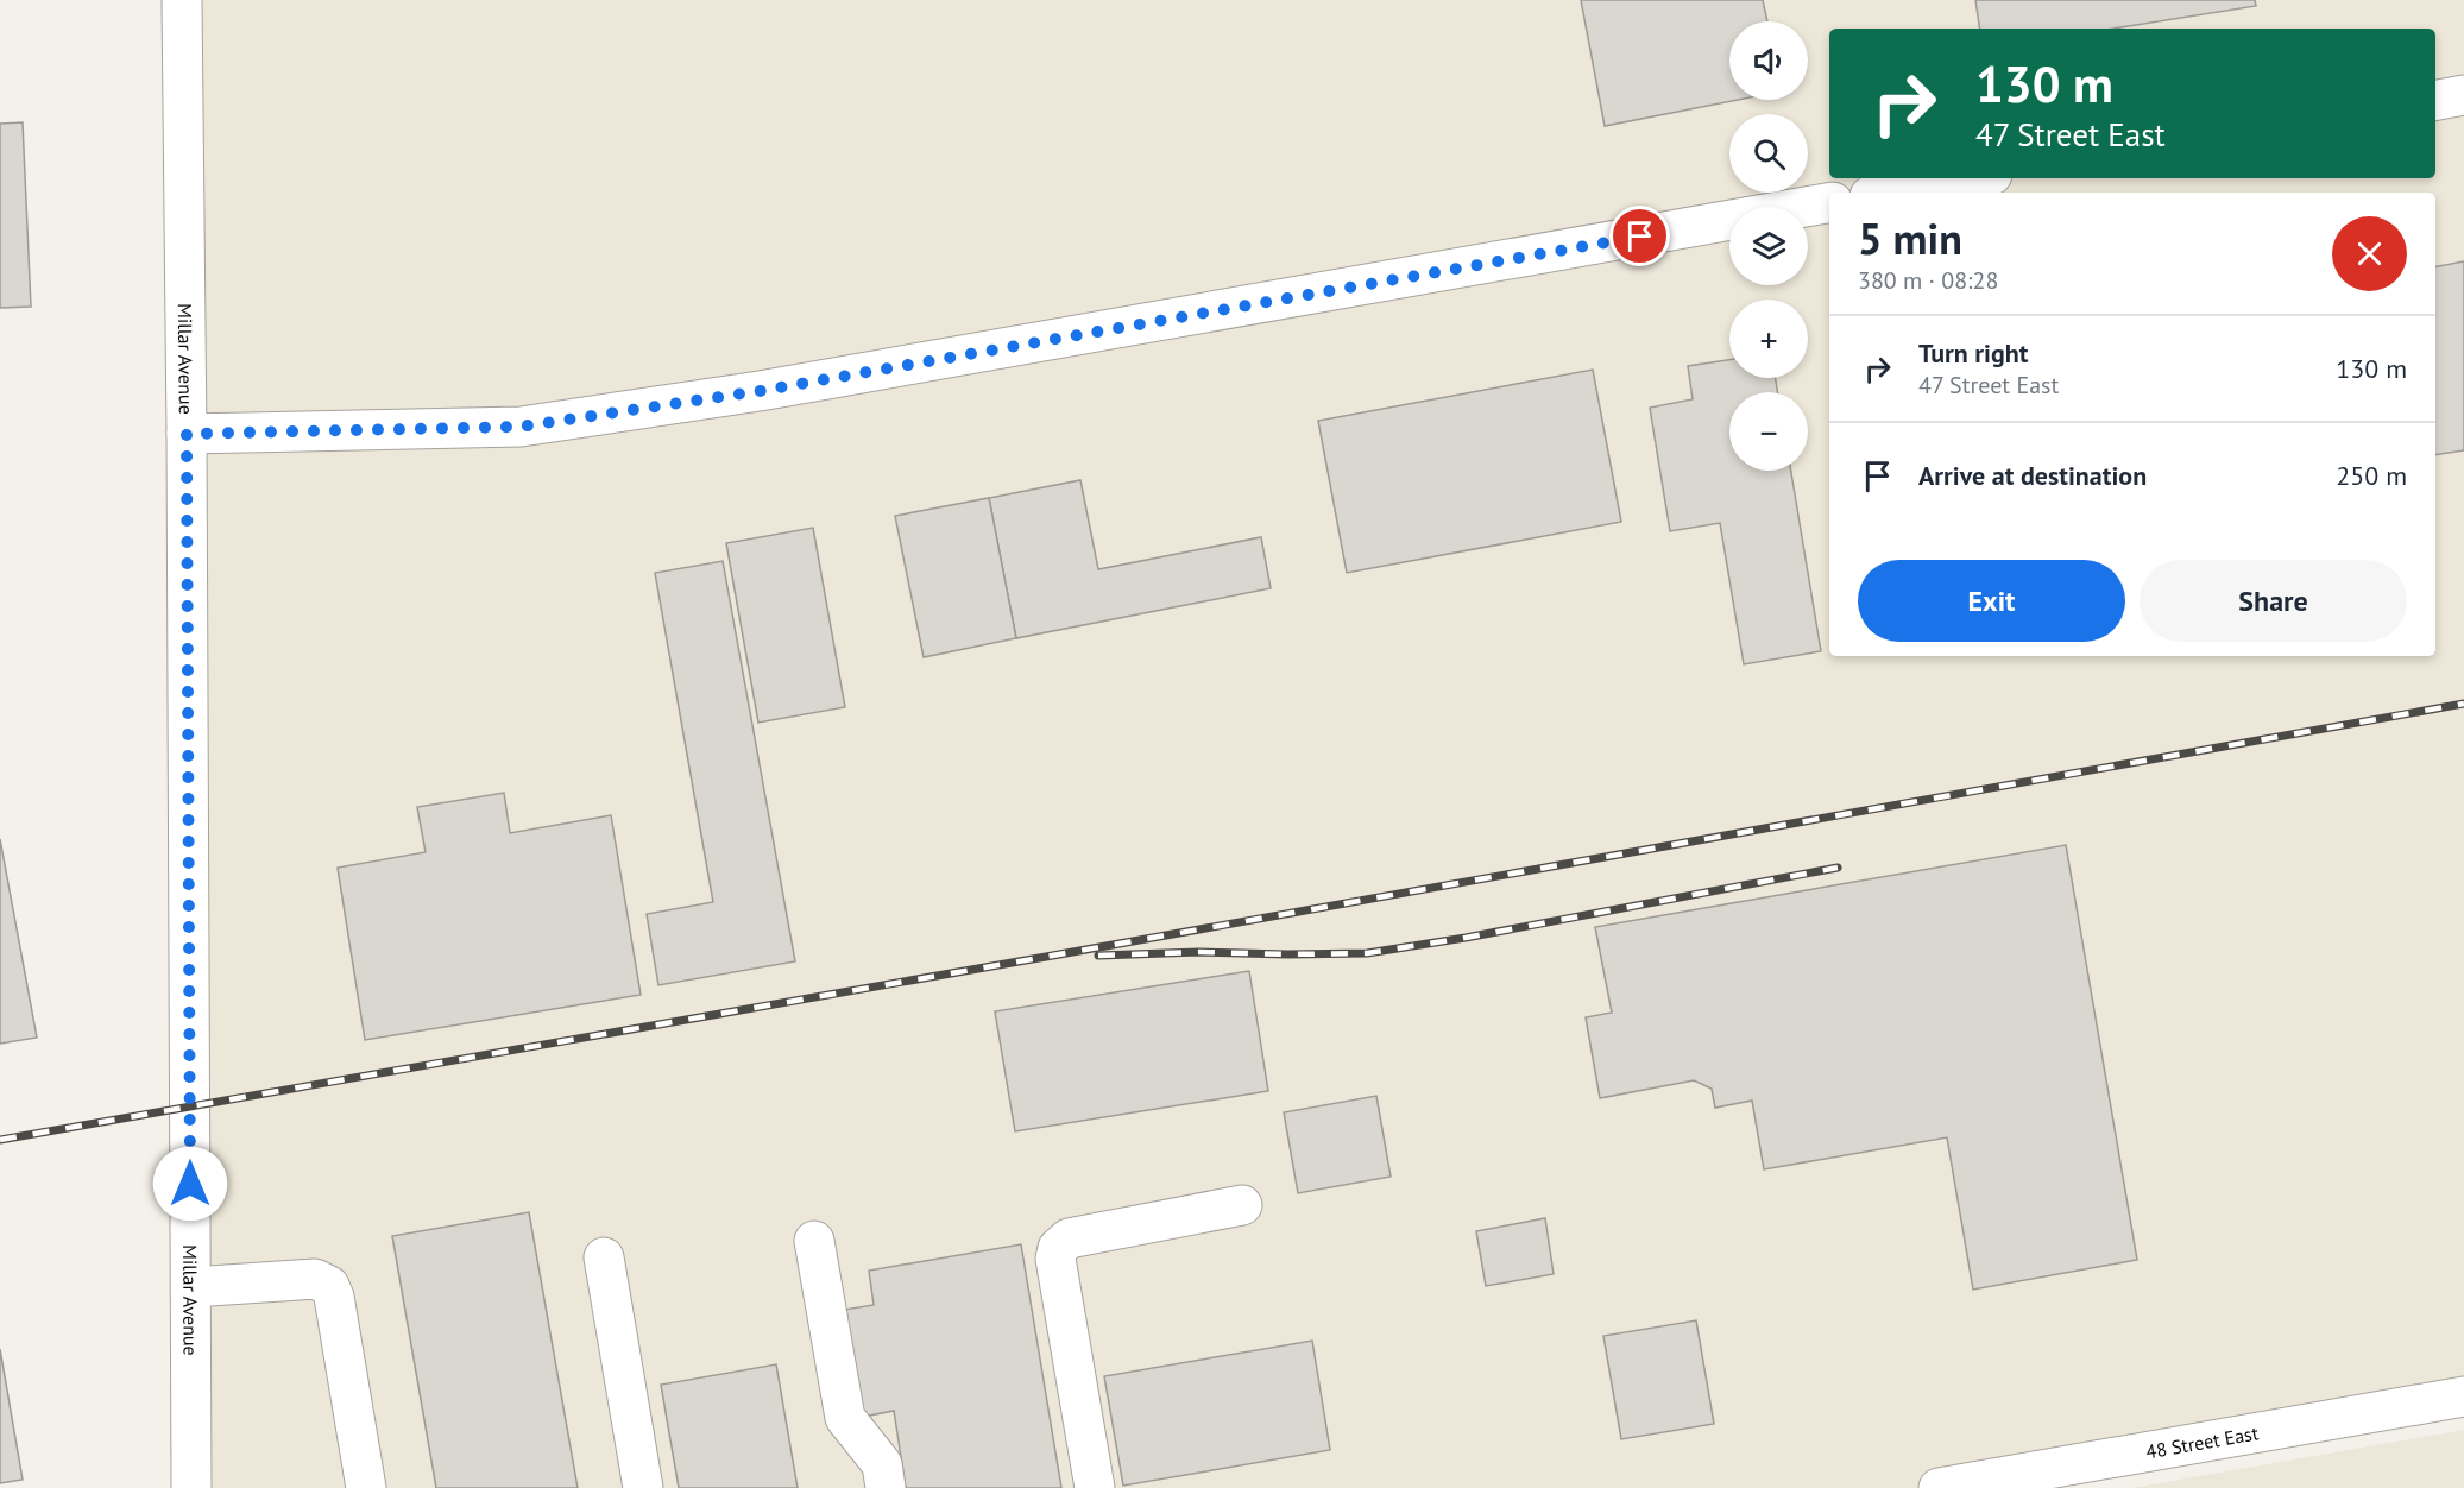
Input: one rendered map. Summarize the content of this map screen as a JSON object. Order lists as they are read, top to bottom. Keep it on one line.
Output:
{"streets":{"street":["Millar Avenue","48 Street East"]},"page":{"map_buttons":["+","−"],"turn":["130 m","47 Street East"],"heading":["5 min","380 m · 08:28"],"list":[{"name":"Turn right","note":"47 Street East","value":"130 m"},{"name":"Arrive at destination","value":"250 m"}],"buttons":["Exit","Share"]}}
